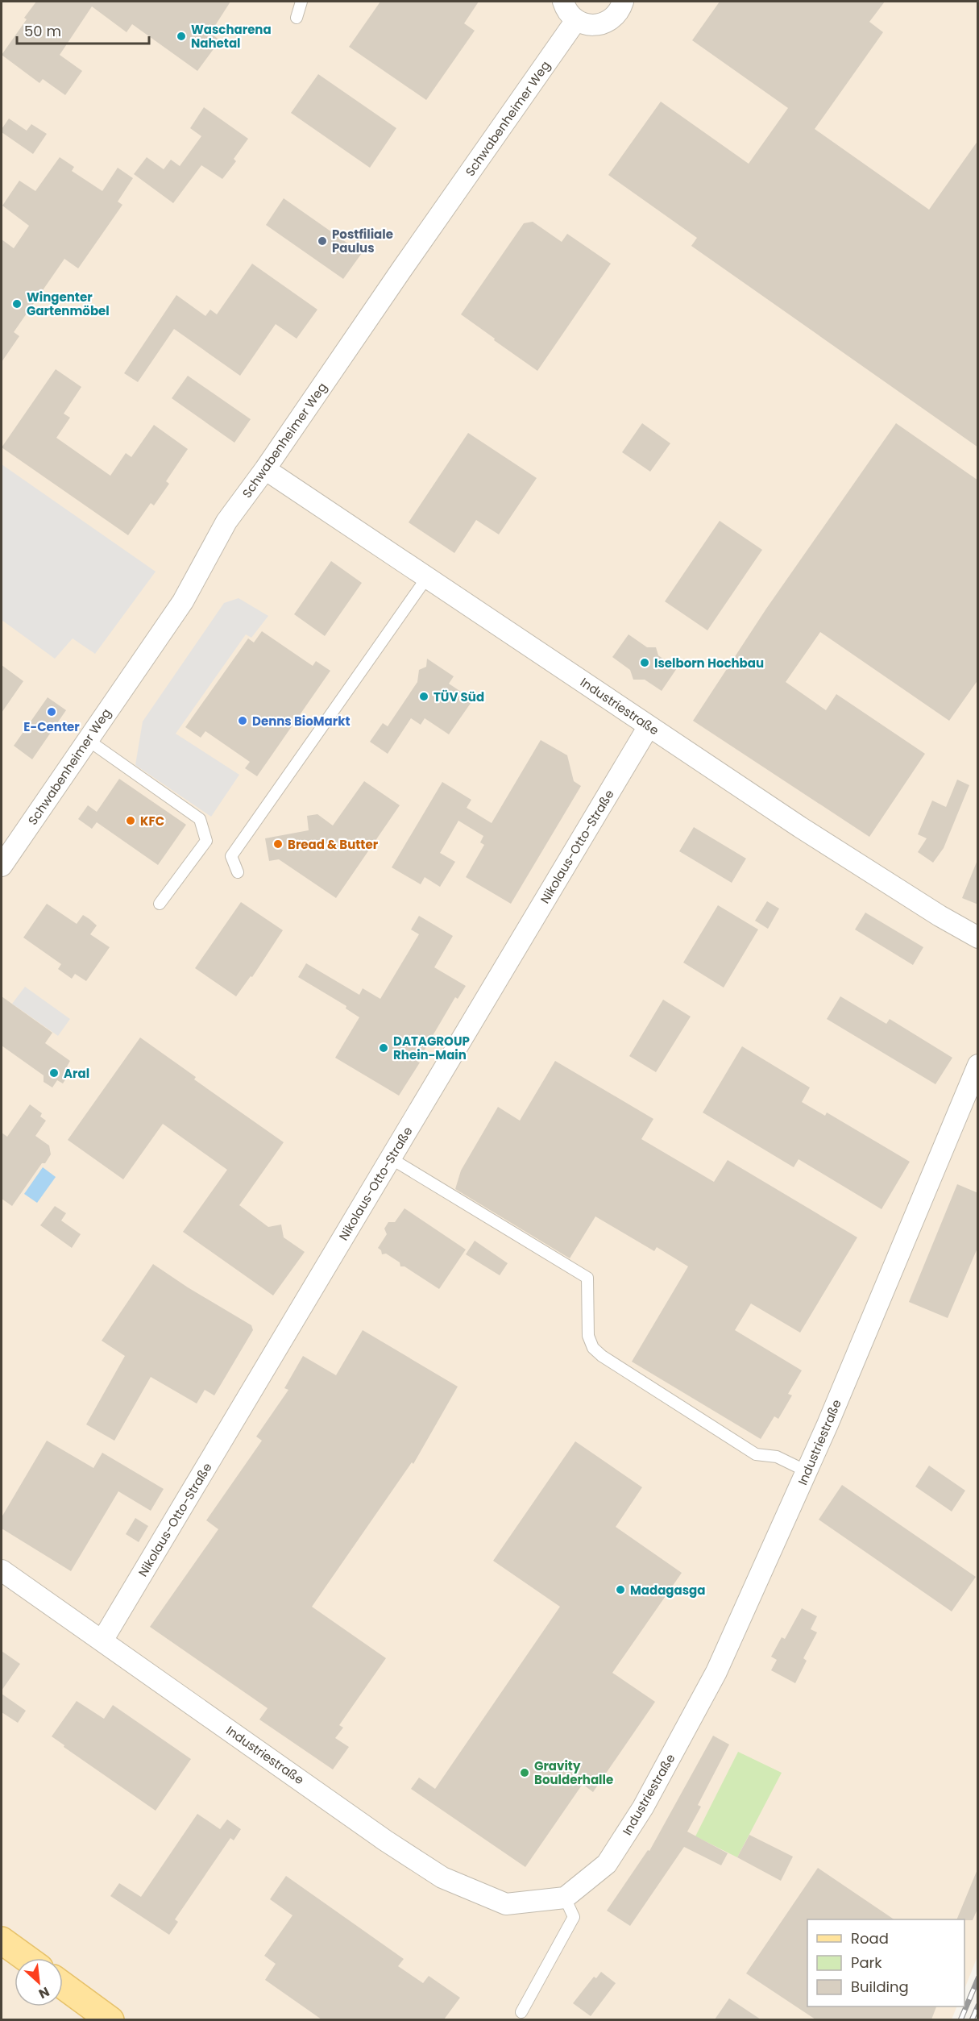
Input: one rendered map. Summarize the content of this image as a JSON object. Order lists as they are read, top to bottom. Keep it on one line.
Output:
{"streets":{"street":["Schwabenheimer Weg","Industriestraße","Nikolaus-Otto-Straße"]},"crossings":[["Schwabenheimer Weg","Industriestraße"],["Industriestraße","Nikolaus-Otto-Straße"]],"places":["Wascharena Nahetal","Postfiliale Paulus","Wingenter Gartenmöbel","Iselborn Hochbau","TÜV Süd","E-Center","Denns BioMarkt","KFC","Bread & Butter","DATAGROUP Rhein-Main","Aral","Madagasga","Gravity Boulderhalle"],"legend":["Road","Park","Building"],"scale_bar":"50 m","north":"bottom right"}
